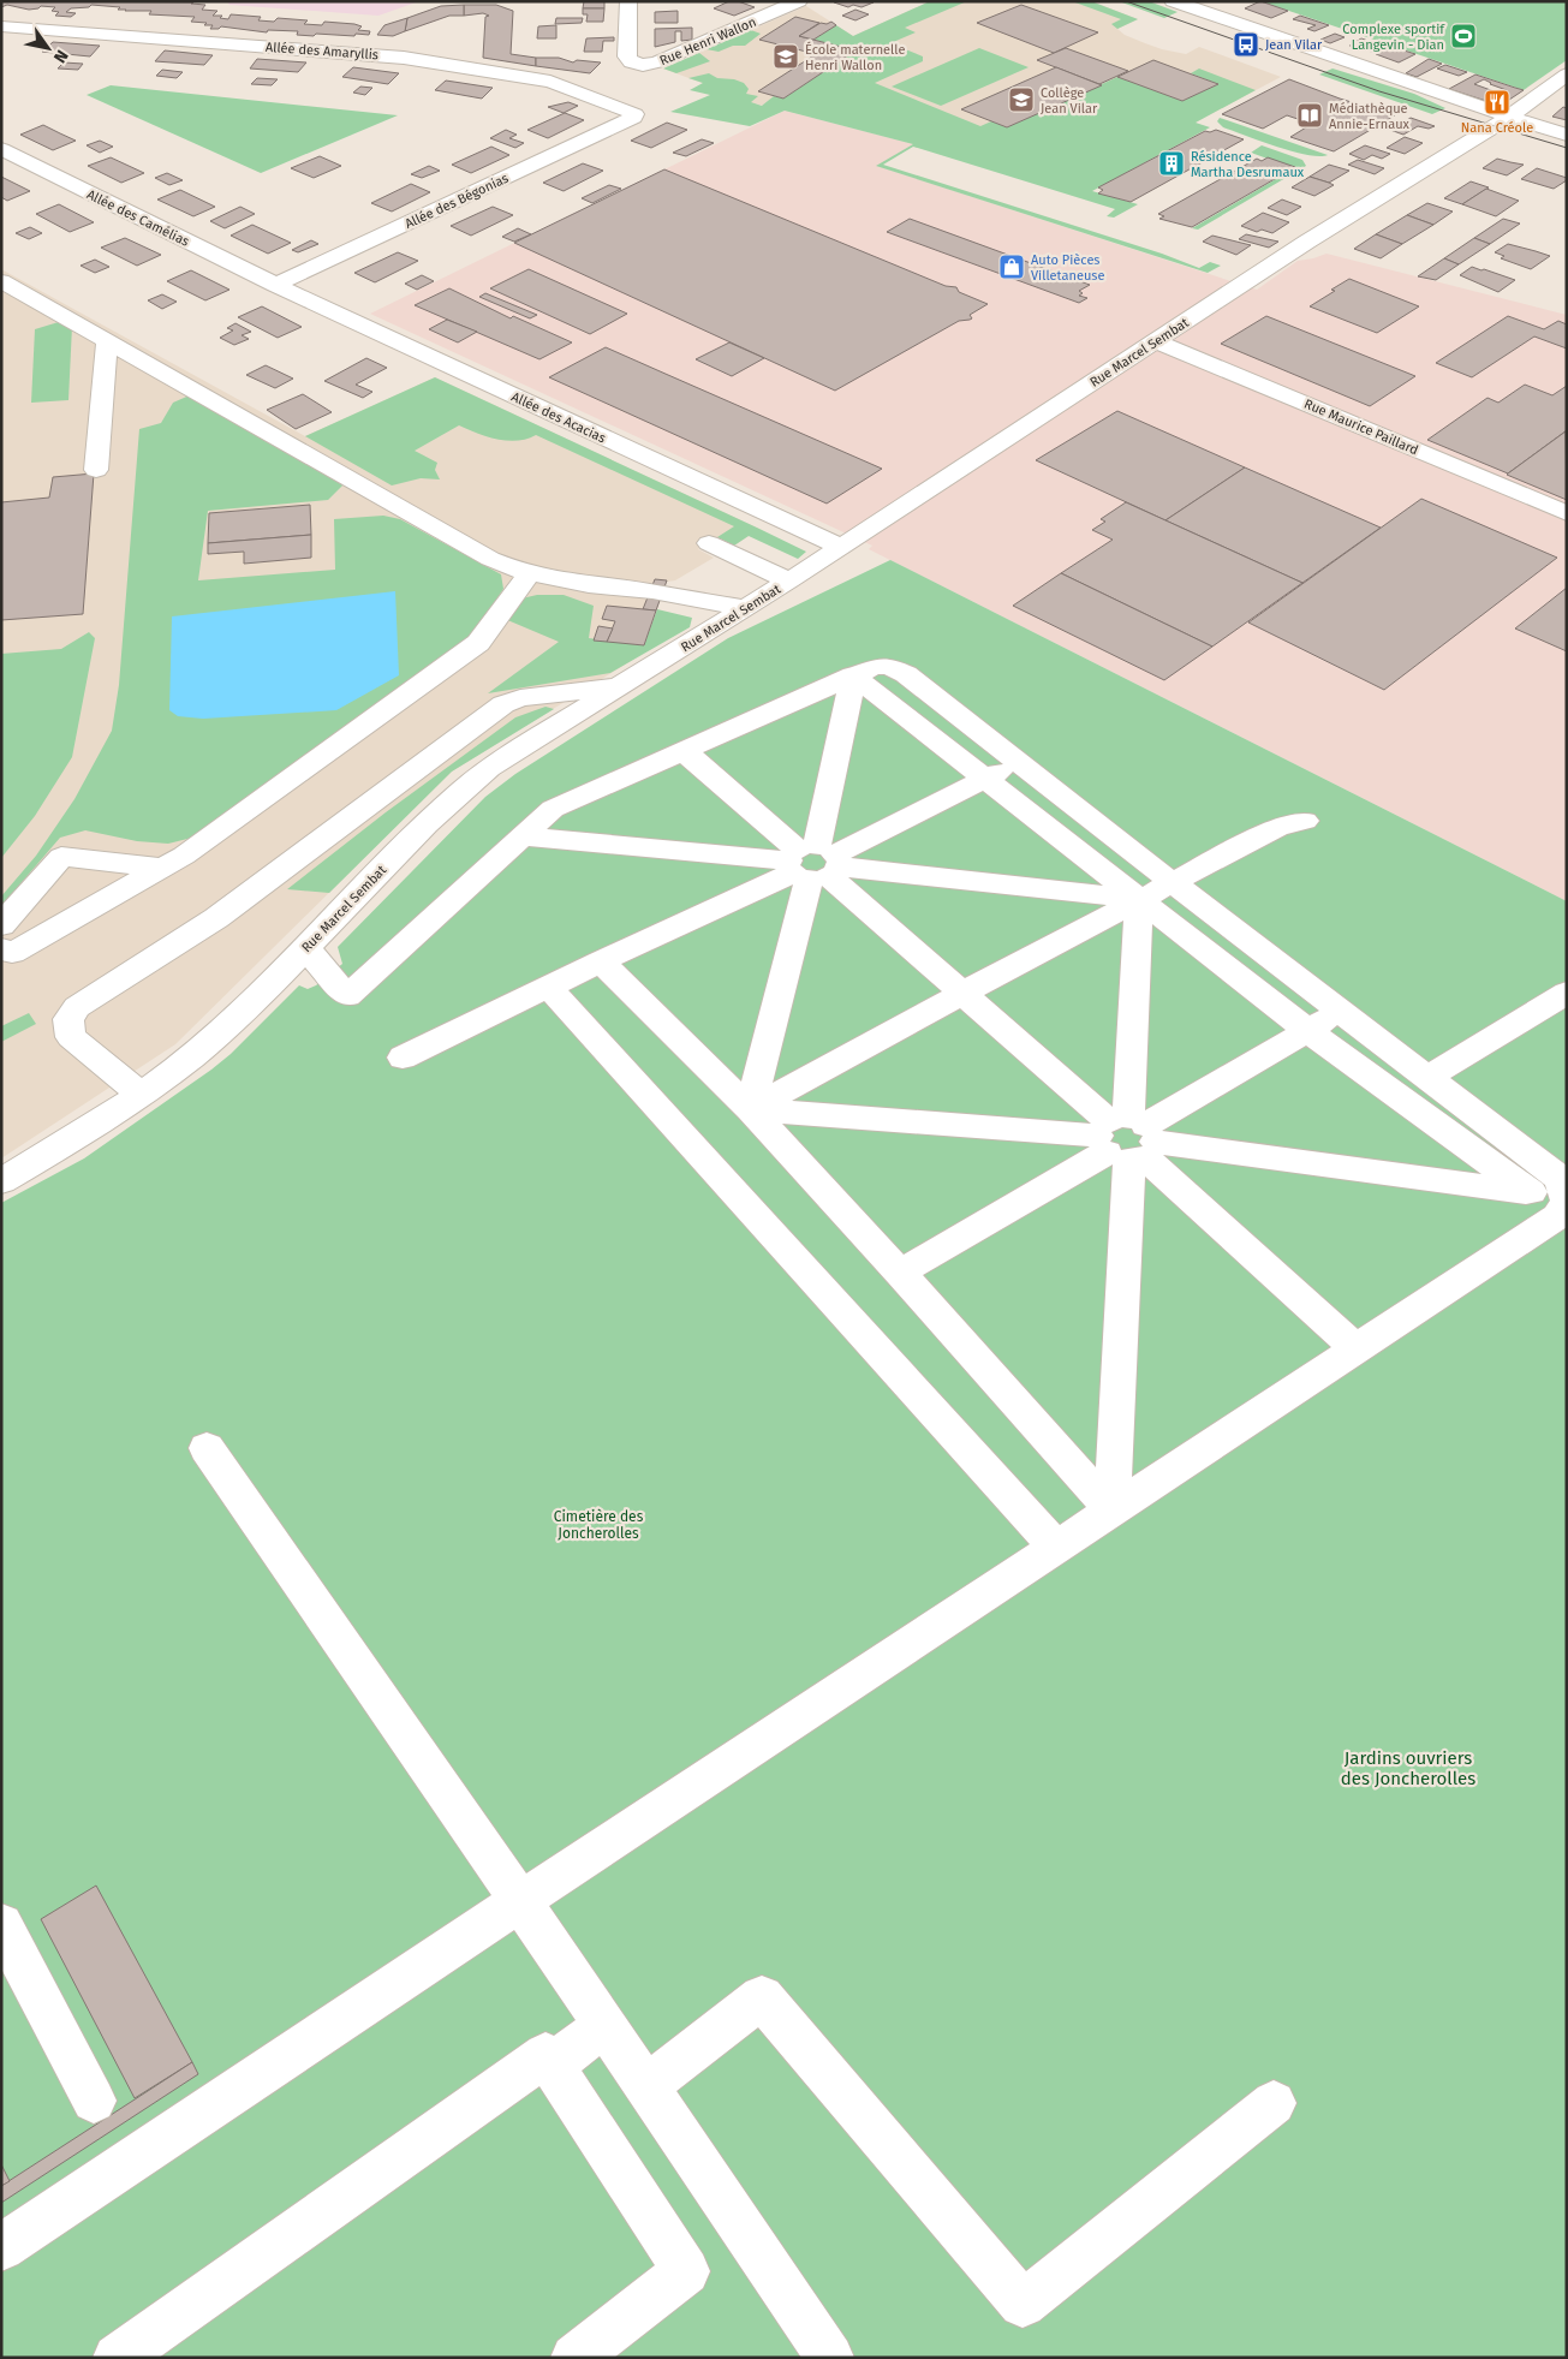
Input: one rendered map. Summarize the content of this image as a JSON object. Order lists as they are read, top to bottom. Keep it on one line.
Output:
{"streets":{"street":["Rue Henri Wallon","Allée des Amaryllis","Allée des Bégonias","Allée des Camélias","Rue Marcel Sembat","Allée des Acacias","Rue Maurice Paillard"]},"crossings":[["Allée des Amaryllis","Allée des Bégonias"],["Allée des Bégonias","Allée des Camélias"],["Allée des Bégonias","Allée des Acacias"],["Allée des Camélias","Allée des Acacias"],["Rue Marcel Sembat","Allée des Acacias"],["Rue Marcel Sembat","Rue Maurice Paillard"]],"parks":["Cimetière des Joncherolles","Jardins ouvriers des Joncherolles"],"places":{"sports":["Complexe sportif Langevin - Dian"],"bus stop":["Jean Vilar"],"school or university":["École maternelle Henri Wallon","Collège Jean Vilar"],"restaurant":["Nana Créole"],"library":["Médiathèque Annie-Ernaux"],"building":["Résidence Martha Desrumaux"],"shop":["Auto Pièces Villetaneuse"]},"north":"bottom right"}
